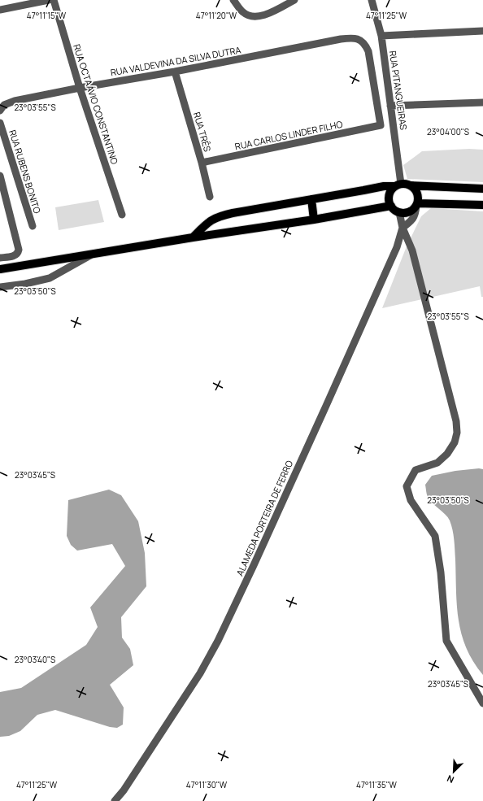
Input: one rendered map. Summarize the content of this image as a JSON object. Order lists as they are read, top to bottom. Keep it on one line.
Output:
{"streets":{"street":["RUA VALDEVINA DA SILVA DUTRA","RUA PITANGUEIRAS","RUA OCTAÁVIO CONSTANTINO","RUA TRÊS","RUA CARLOS LINDER FILHO","RUA RUBENS BONITO","ALAMEDA PORTEIRA DE FERRO"]},"crossings":[["RUA VALDEVINA DA SILVA DUTRA","RUA OCTAÁVIO CONSTANTINO"],["RUA VALDEVINA DA SILVA DUTRA","RUA TRÊS"],["RUA VALDEVINA DA SILVA DUTRA","RUA CARLOS LINDER FILHO"],["RUA PITANGUEIRAS","ALAMEDA PORTEIRA DE FERRO"],["RUA TRÊS","RUA CARLOS LINDER FILHO"]],"north":"bottom left","coordinates":["47°11'15\"W","47°11'20\"W","47°11'25\"W","23°03'55\"S","23°04'00\"S","23°03'50\"S","23°03'45\"S","23°03'40\"S","47°11'30\"W","47°11'35\"W"]}
